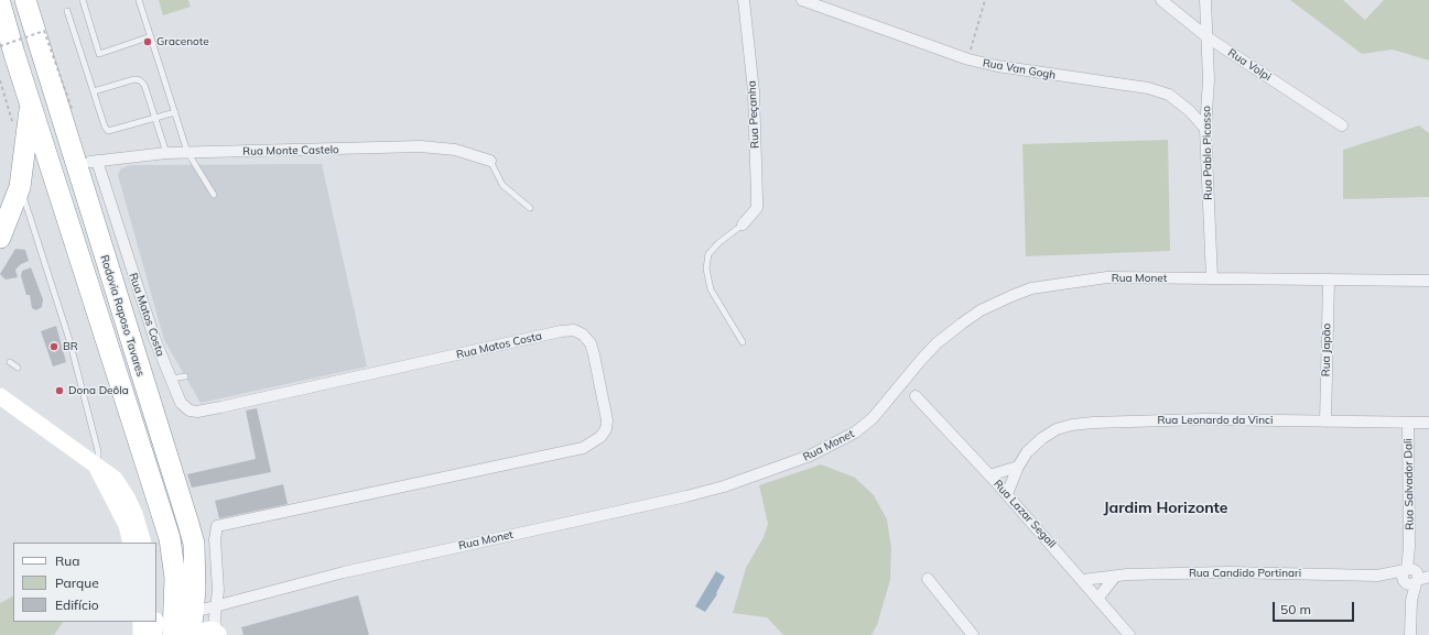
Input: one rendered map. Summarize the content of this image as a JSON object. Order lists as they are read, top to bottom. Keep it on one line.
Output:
{"streets":{"highway":["Rodovia Raposo Tavares"],"street":["Rua Volpi","Rua Van Gogh","Rua Peçanha","Rua Monte Castelo","Rua Pablo Picasso","Rua Monet","Rua Matos Costa","Rua Japão","Rua Leonardo da Vinci","Rua Salvador Dali","Rua Lazar Segall","Rua Candido Portinari"]},"crossings":[["Rua Volpi","Rua Pablo Picasso"],["Rua Van Gogh","Rua Pablo Picasso"],["Rua Monte Castelo","Rua Matos Costa"],["Rua Pablo Picasso","Rua Monet"],["Rua Monet","Rua Matos Costa"],["Rua Monet","Rodovia Raposo Tavares"],["Rua Monet","Rua Japão"],["Rua Japão","Rua Leonardo da Vinci"],["Rua Leonardo da Vinci","Rua Salvador Dali"],["Rua Leonardo da Vinci","Rua Lazar Segall"],["Rua Salvador Dali","Rua Candido Portinari"],["Rua Lazar Segall","Rua Candido Portinari"]],"districts":["Jardim Horizonte"],"places":["Gracenote","BR","Dona Deôla"],"legend":["Rua","Parque","Edifício"],"scale_bar":"50 m"}
